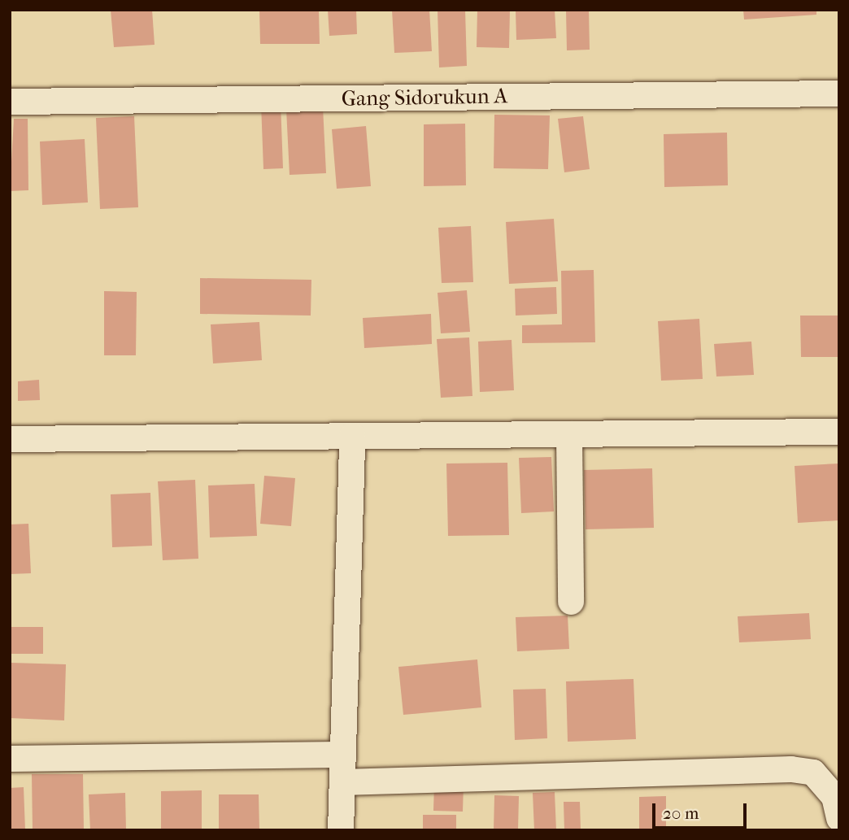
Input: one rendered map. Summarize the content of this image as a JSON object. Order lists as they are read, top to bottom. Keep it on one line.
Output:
{"streets":{"street":["Gang Sidorukun A"]},"scale_bar":"20 m"}
